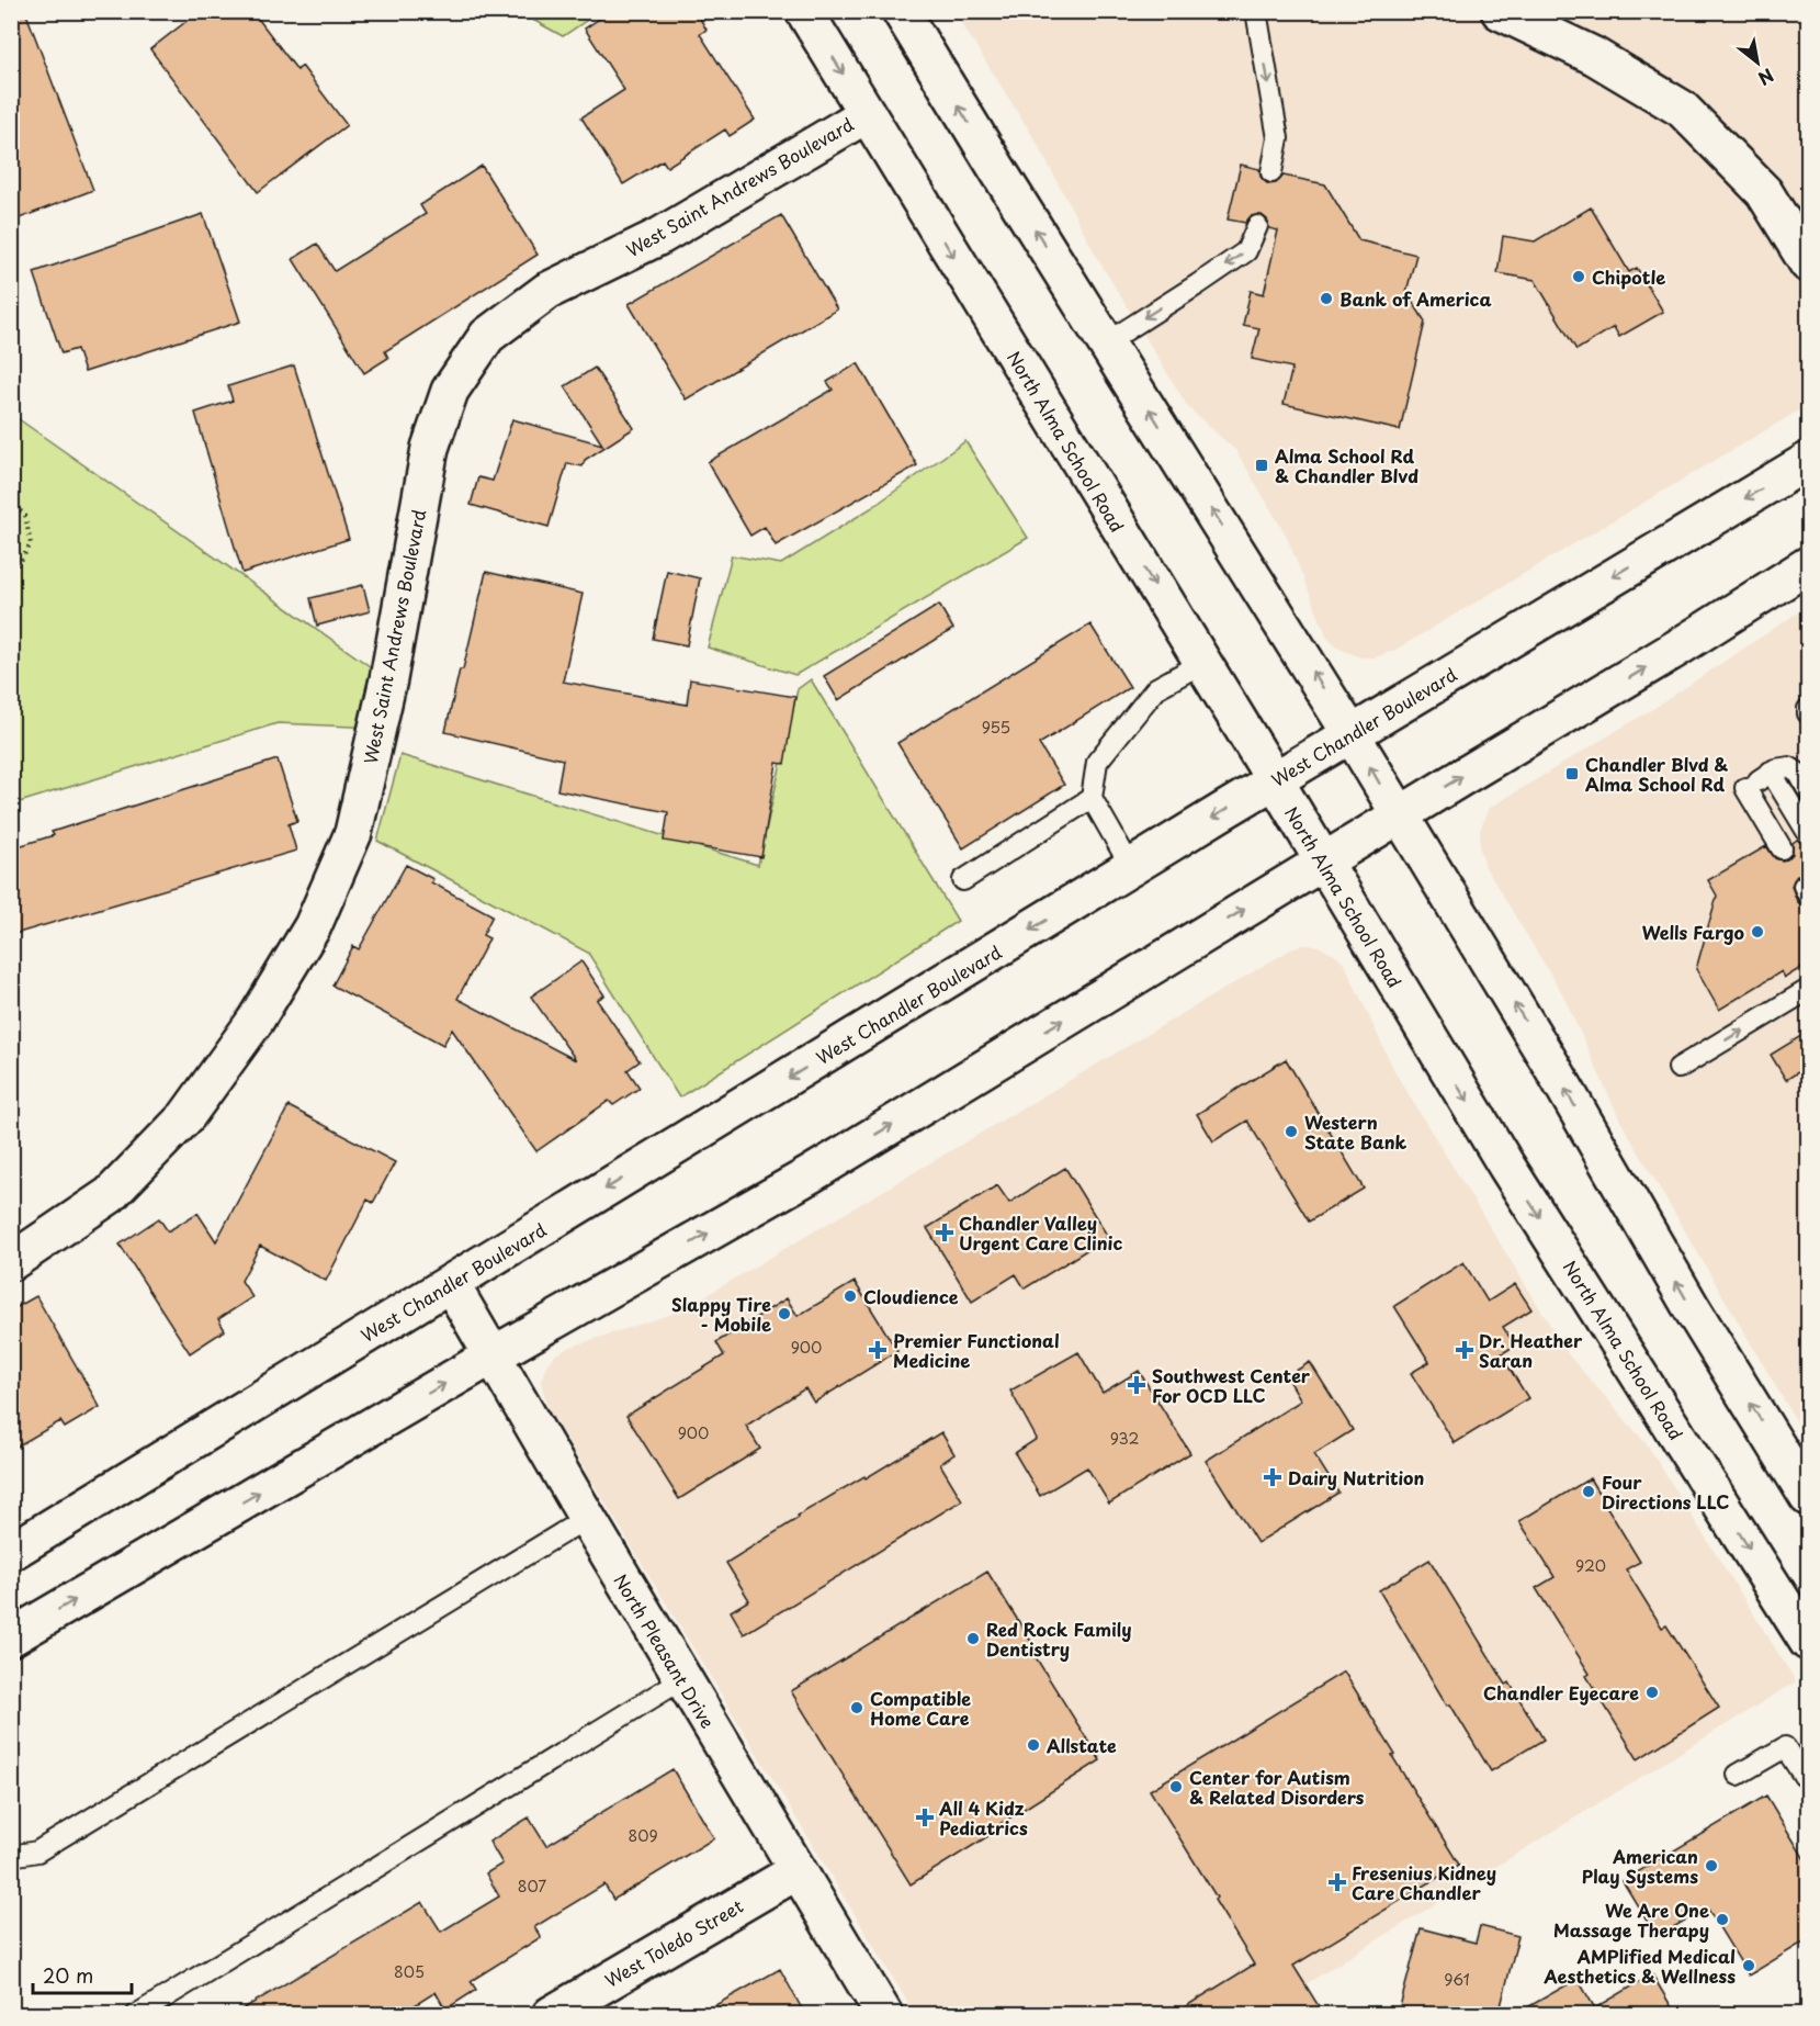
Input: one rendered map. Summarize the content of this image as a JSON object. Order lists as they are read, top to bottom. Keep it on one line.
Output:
{"streets":{"main road":["West Saint Andrews Boulevard","North Alma School Road","West Chandler Boulevard","North Pleasant Drive","West Toledo Street"]},"crossings":[["West Saint Andrews Boulevard","North Alma School Road"],["North Alma School Road","West Chandler Boulevard"],["West Chandler Boulevard","North Pleasant Drive"],["North Pleasant Drive","West Toledo Street"]],"places":{"other":["Chipotle","Bank of America","Wells Fargo","Western State Bank","Cloudience","Slappy Tire - Mobile","Four Directions LLC","Red Rock Family Dentistry","Chandler Eyecare","Compatible Home Care","Allstate","Center for Autism & Related Disorders","American Play Systems","We Are One Massage Therapy","AMPlified Medical Aesthetics & Wellness"],"transit":["Alma School Rd & Chandler Blvd","Chandler Blvd & Alma School Rd"],"health":["Chandler Valley Urgent Care Clinic","Premier Functional Medicine","Dr. Heather Saran","Southwest Center For OCD LLC","Dairy Nutrition","All 4 Kidz Pediatrics","Fresenius Kidney Care Chandler"]},"house_numbers":["955","900","900","932","920","809","807","805","961"],"scale_bar":"20 m","north":"bottom right"}
